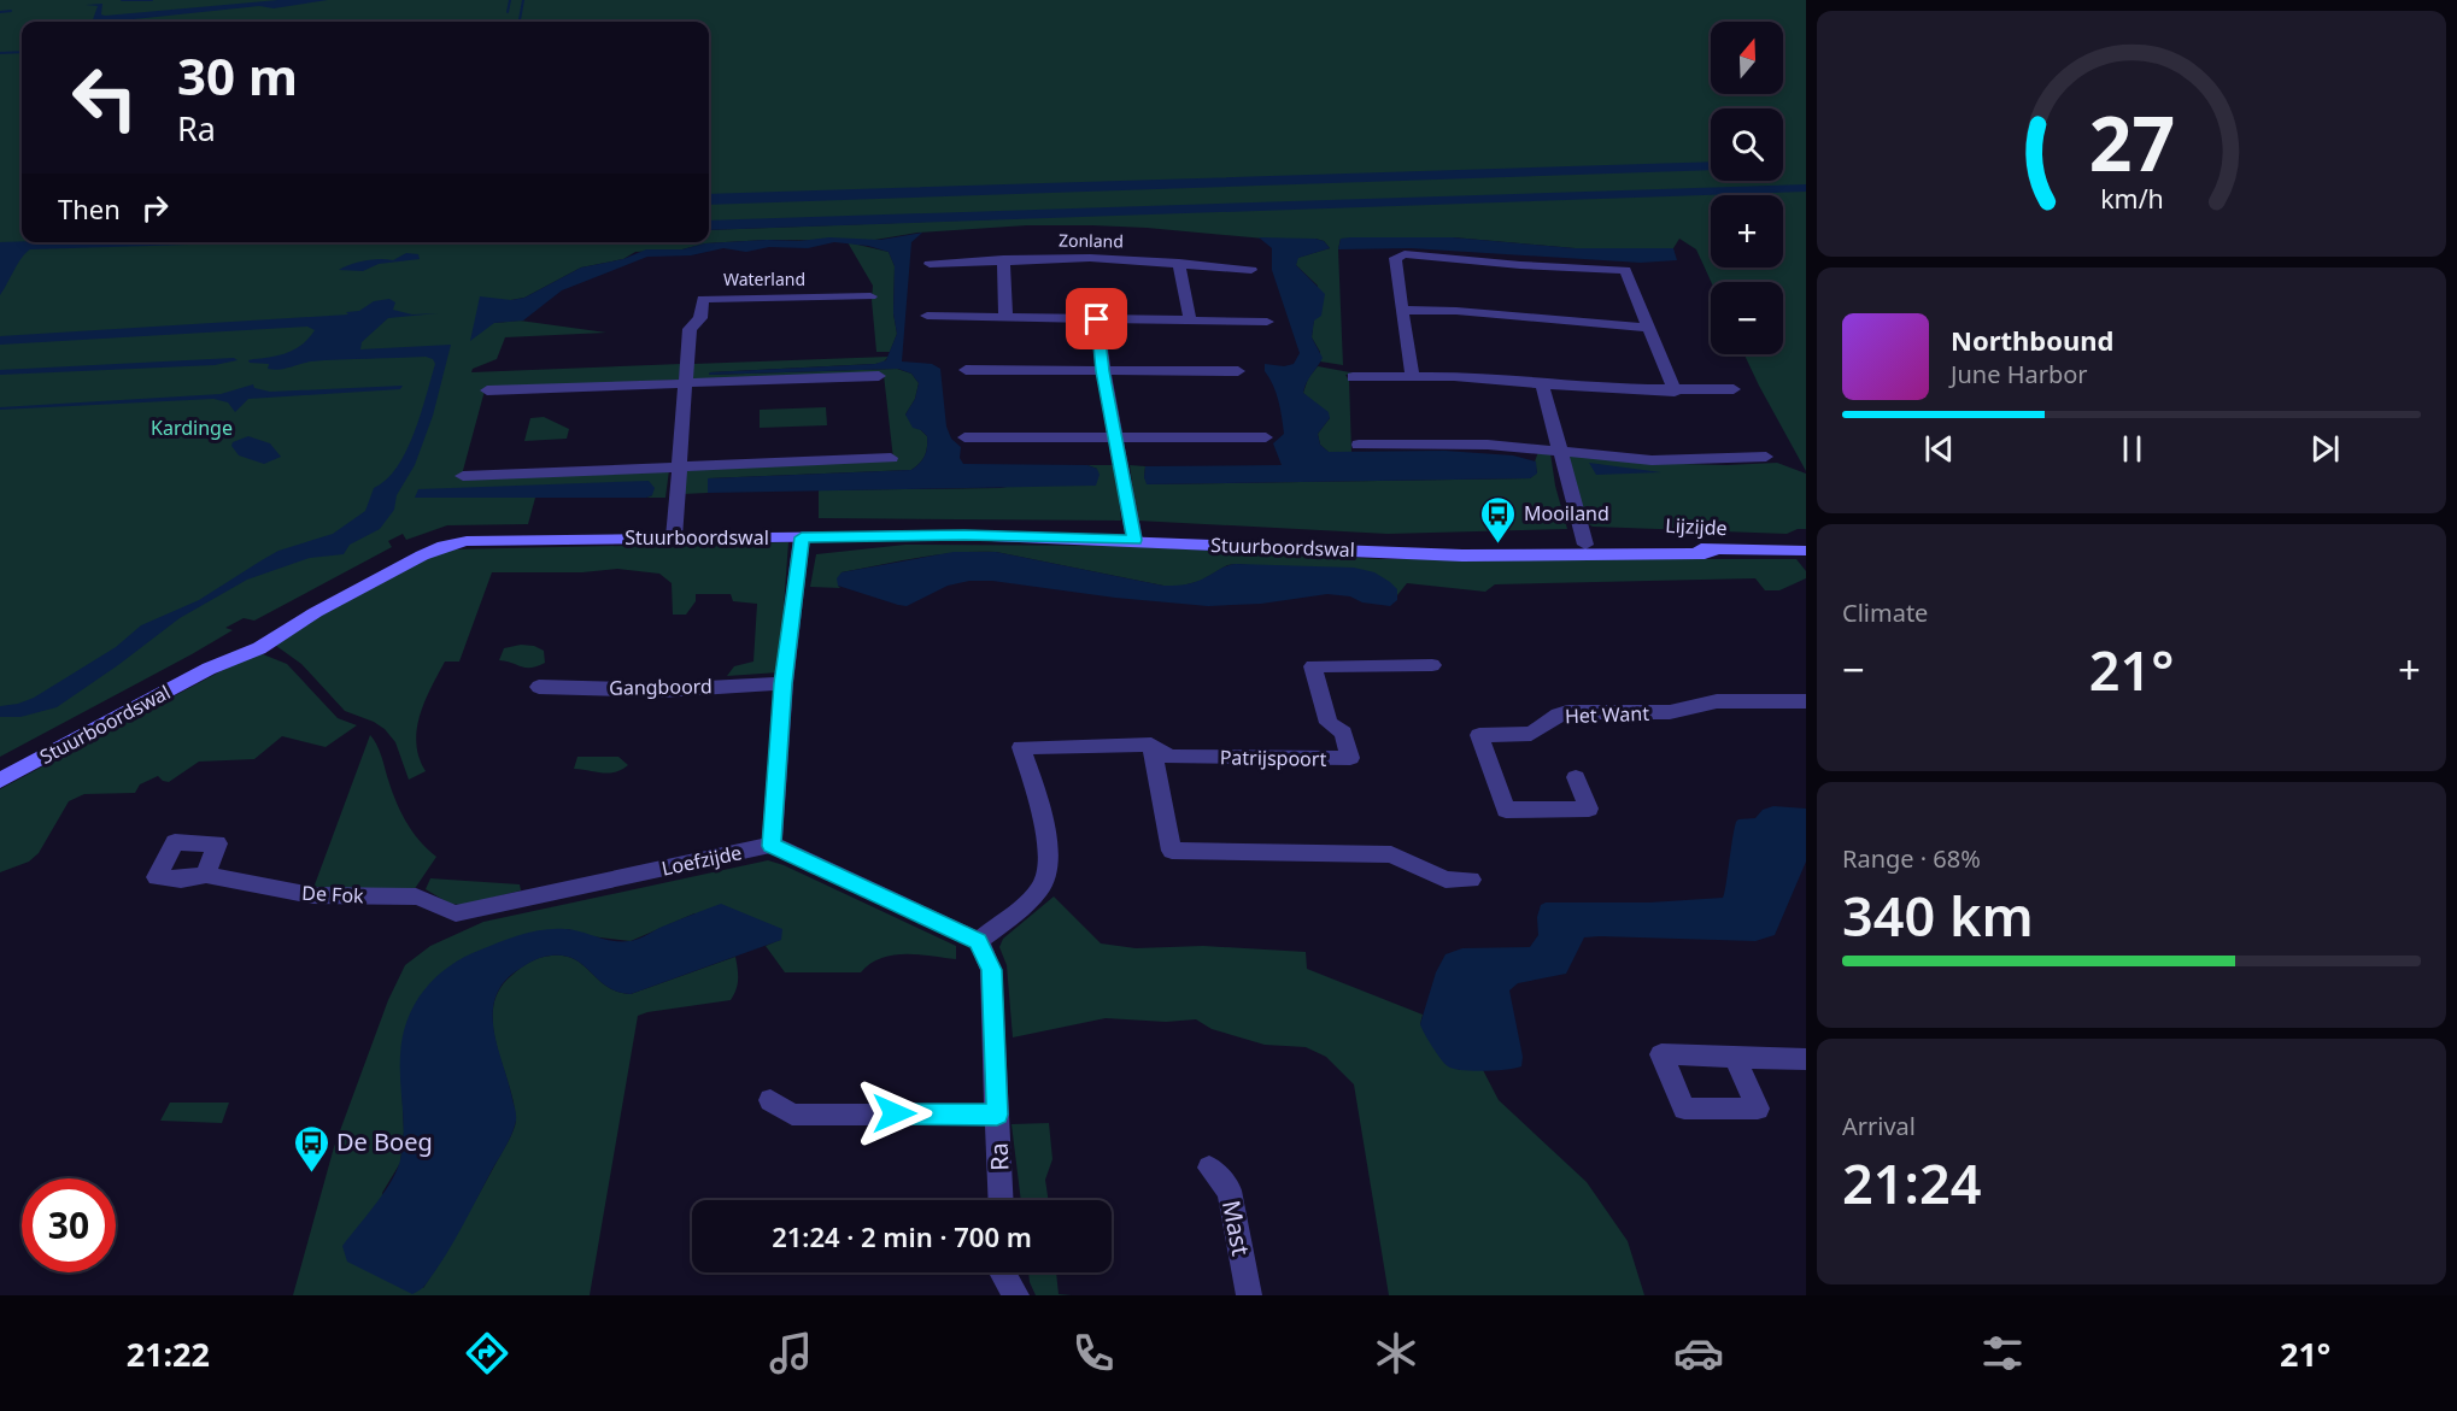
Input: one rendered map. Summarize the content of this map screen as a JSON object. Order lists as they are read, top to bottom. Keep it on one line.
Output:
{"streets":{"street":["Zonland","Waterland","Lijzijde","Stuurboordswal","Gangboord","Het Want","Patrijspoort","Loefzijde","De Fok","Ra","Mast"]},"crossings":[["Waterland","Stuurboordswal"],["Lijzijde","Stuurboordswal"],["Patrijspoort","Ra"],["Loefzijde","De Fok"]],"parks":["Kardinge"],"places":{"bus stop":["Mooiland","De Boeg"]},"north":"top","page":{"map_buttons":["+","−"],"turn":["30 m","Ra"],"then":"Then","song":["Northbound","June Harbor"],"tile":["Climate",["Range · 68%","340 km"],["Arrival","21:24"]],"heat":["−","21°","+"],"limit":"30","trip":"21:24 · 2 min · 700 m","tabs":["21:22","21°"],"gauge":["27","km/h"]}}
